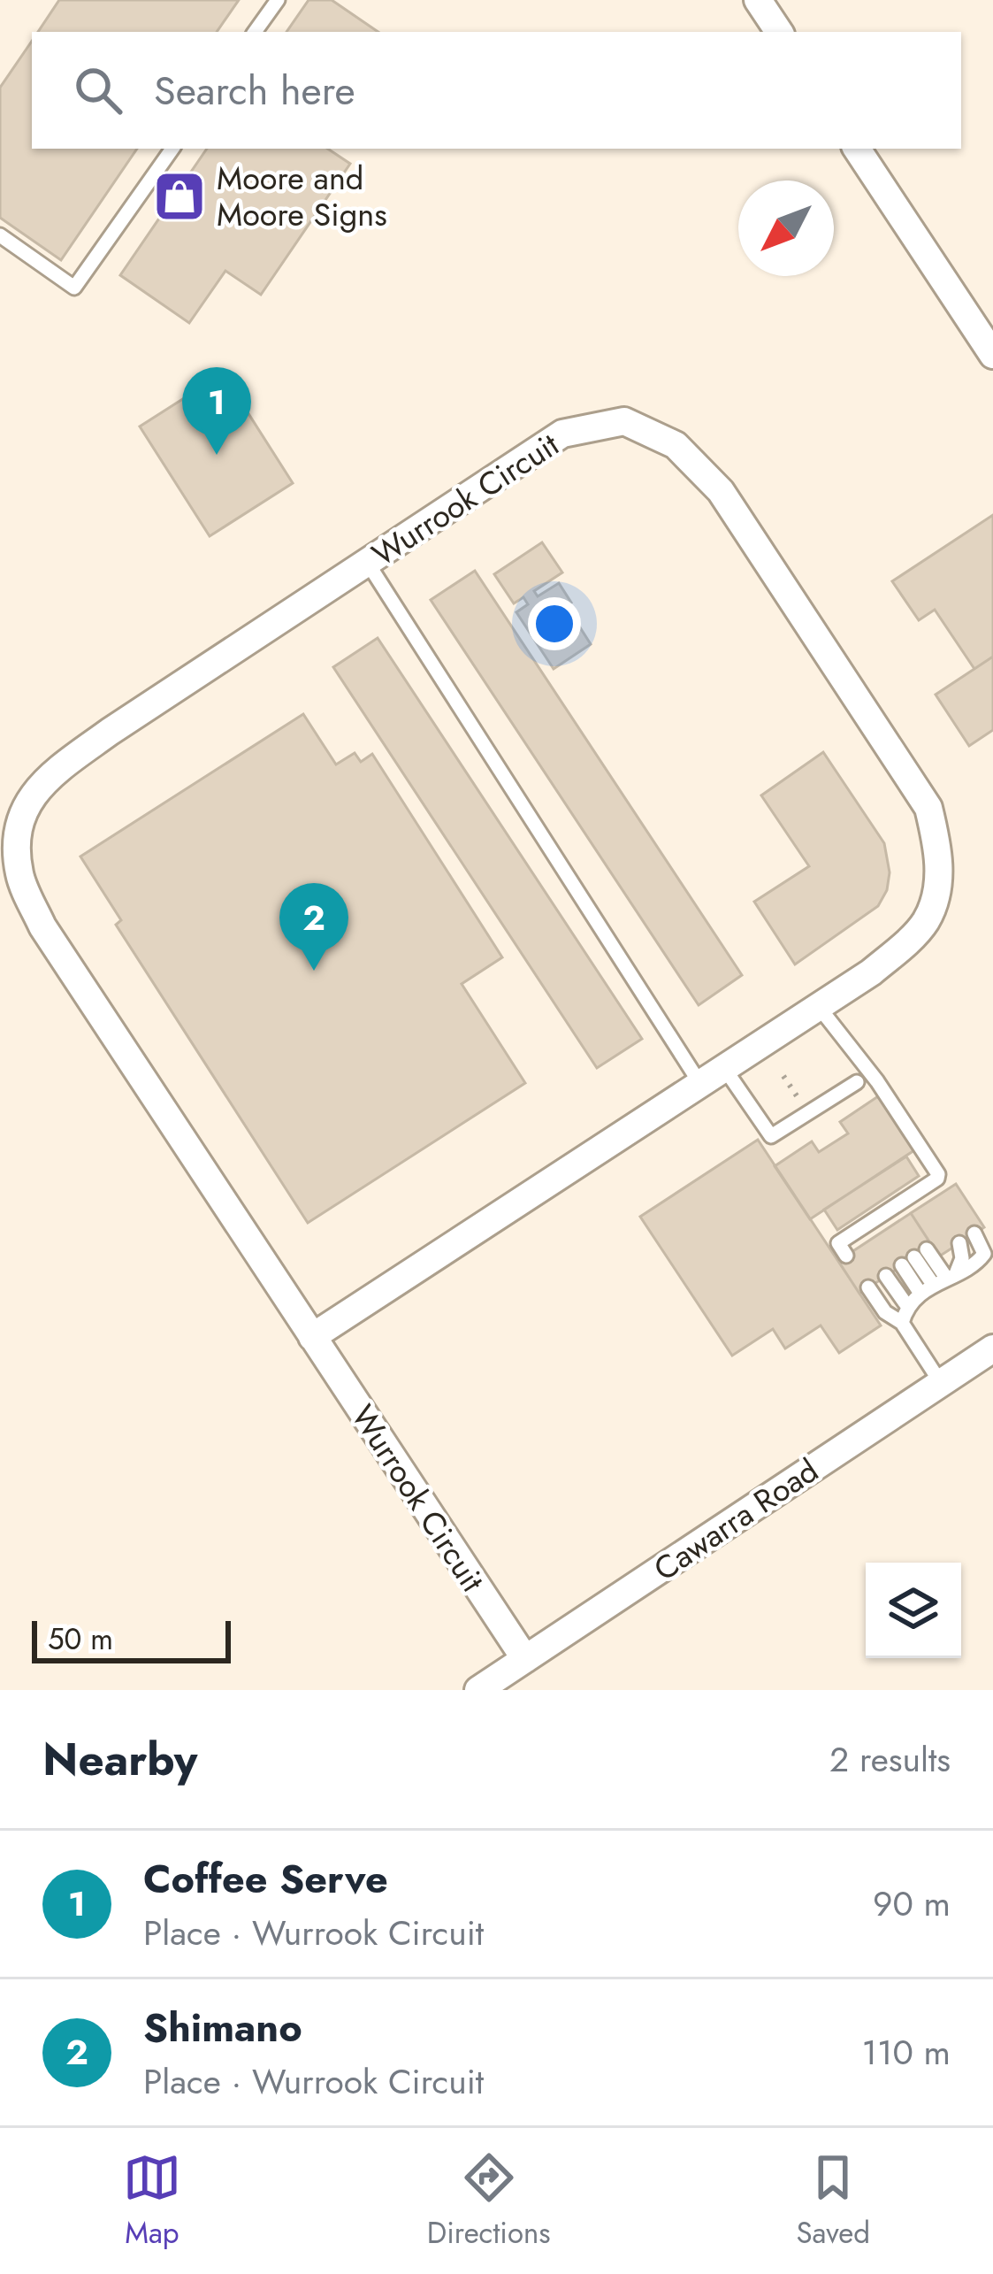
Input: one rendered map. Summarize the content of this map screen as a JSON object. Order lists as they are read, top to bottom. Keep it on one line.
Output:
{"streets":{"street":["Wurrook Circuit","Cawarra Road"]},"crossings":[["Wurrook Circuit","Cawarra Road"]],"places":{"shop":["Moore and Moore Signs"]},"scale_bar":"50 m","north":"bottom left","page":{"search":"Search here","pins":["1","2"],"scale":"50 m","heading":["Nearby","2 results"],"list":[{"mark":"1","name":"Coffee Serve","note":"Place · Wurrook Circuit","value":"90 m"},{"mark":"2","name":"Shimano","note":"Place · Wurrook Circuit","value":"110 m"}],"nav":["Map","Directions","Saved"]}}
